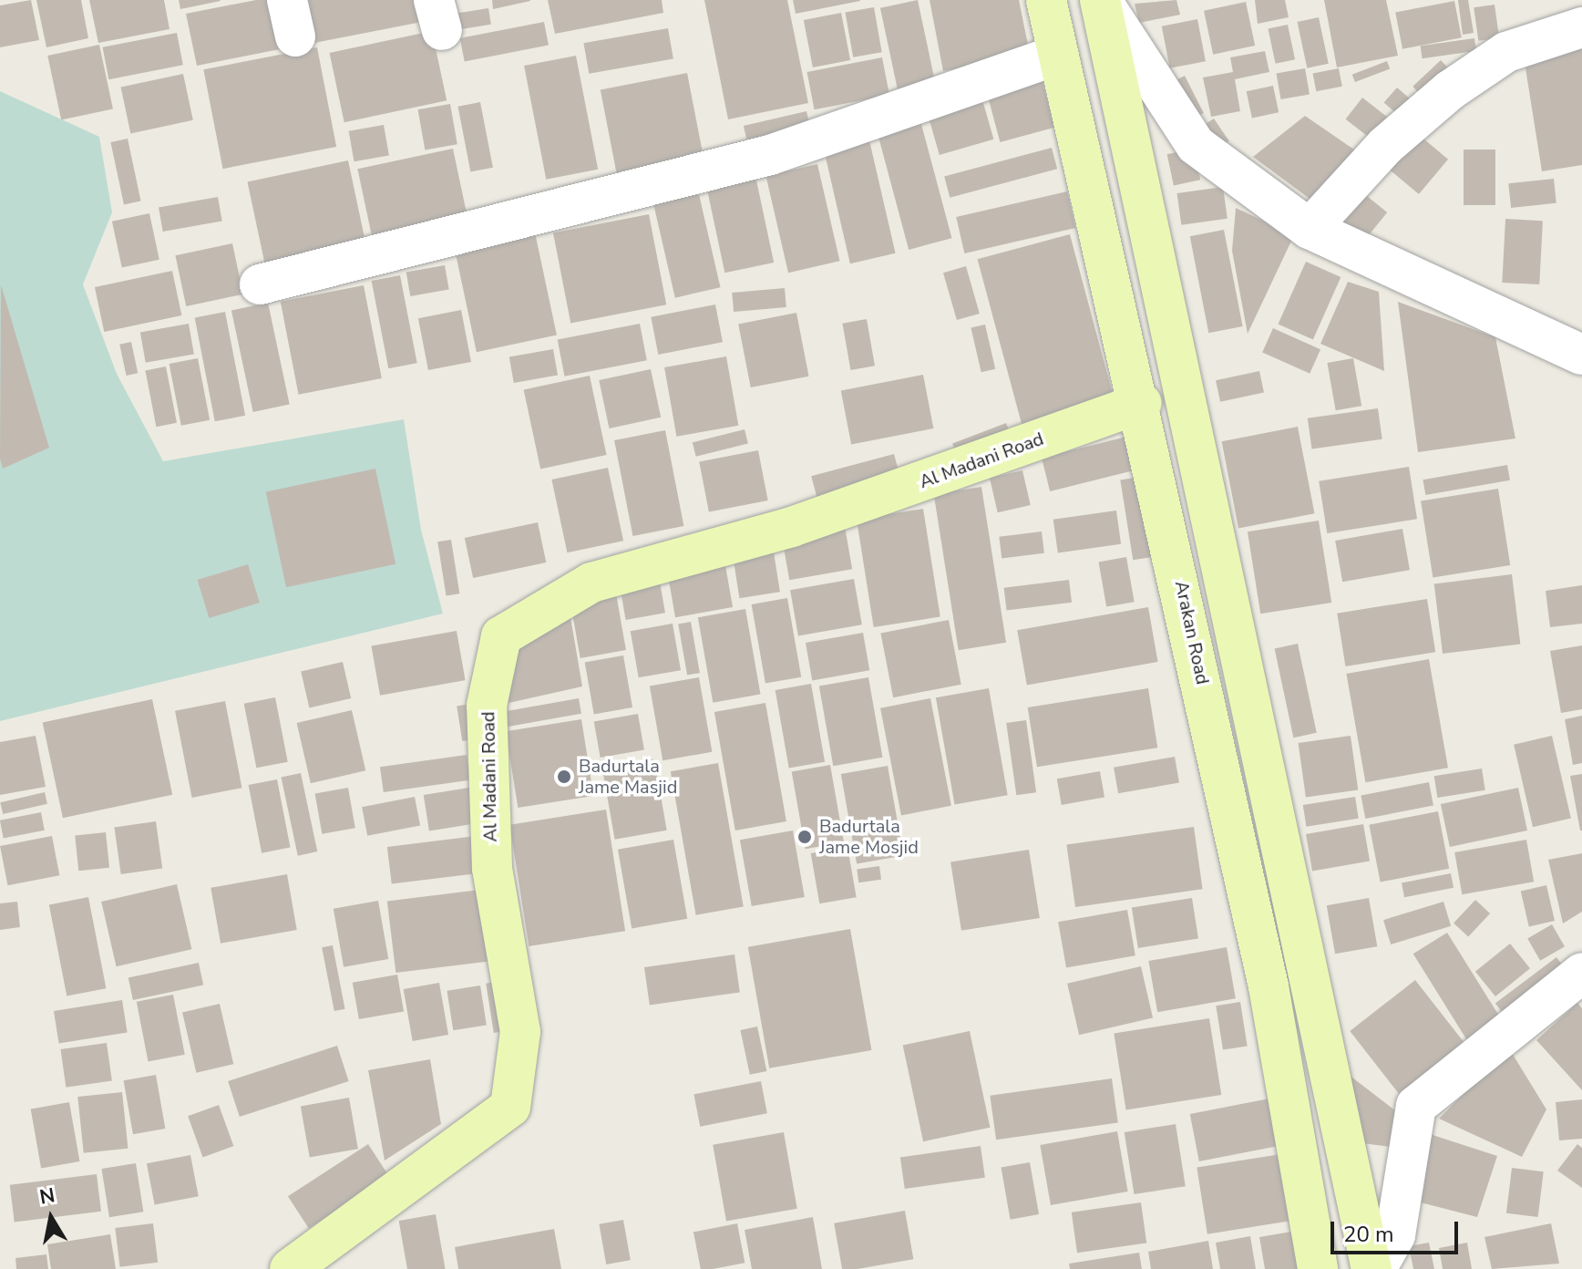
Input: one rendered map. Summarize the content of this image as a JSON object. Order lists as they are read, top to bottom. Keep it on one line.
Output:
{"streets":{"main road":["Al Madani Road","Arakan Road"]},"crossings":[["Al Madani Road","Arakan Road"]],"places":["Badurtala Jame Masjid","Badurtala Jame Mosjid"],"scale_bar":"20 m","north":"top"}
